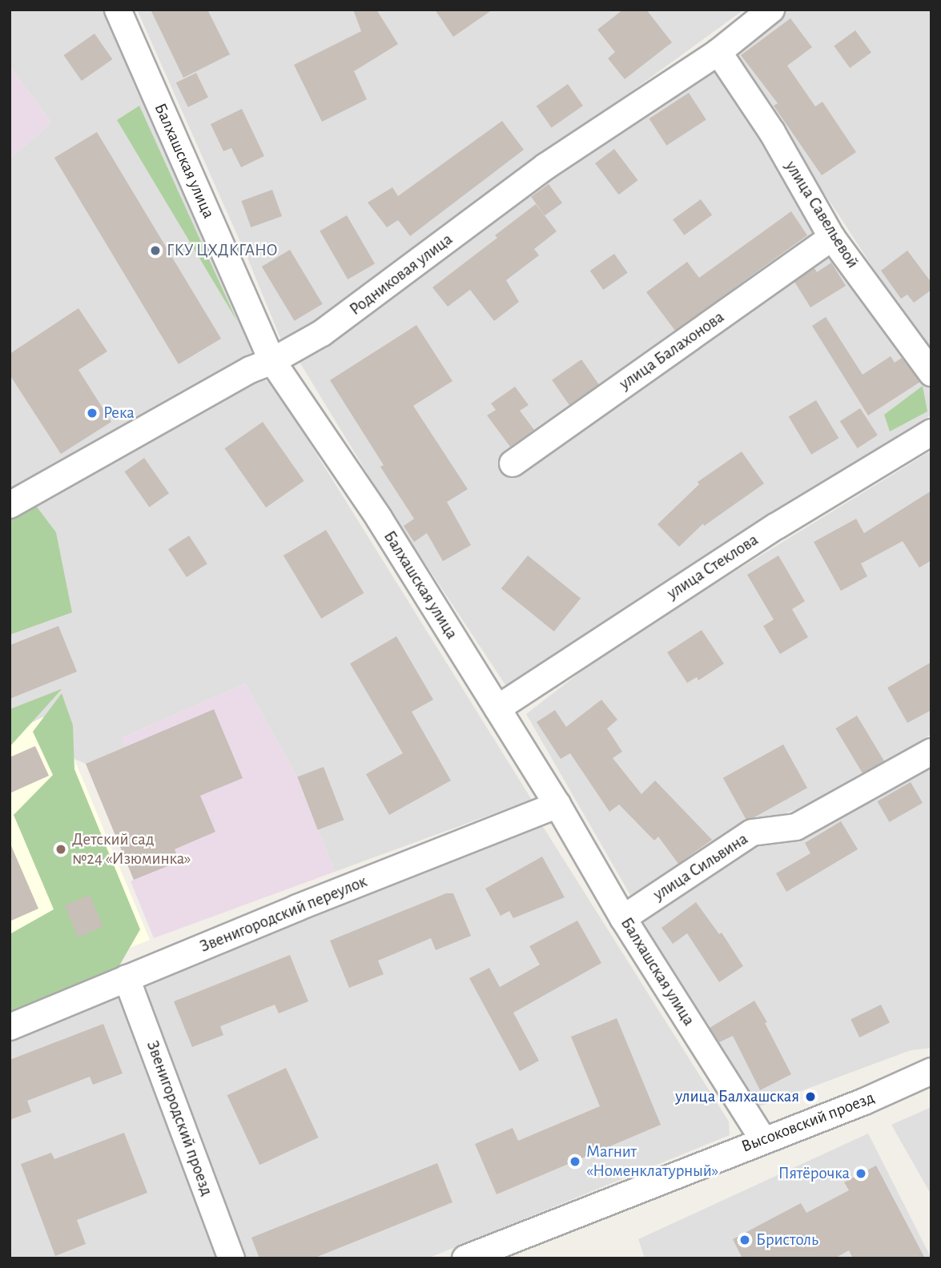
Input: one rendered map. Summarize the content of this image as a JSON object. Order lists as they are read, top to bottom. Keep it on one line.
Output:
{"streets":{"street":["Балхашская улица","улица Савельевой","Родниковая улица","улица Балахонова","улица Стеклова","улица Сильвина","Звенигородский переулок","Звенигородский проезд","Высоковский проезд"]},"crossings":[["Балхашская улица","Родниковая улица"],["Балхашская улица","улица Стеклова"],["Балхашская улица","улица Сильвина"],["Балхашская улица","Звенигородский переулок"],["Балхашская улица","Высоковский проезд"],["улица Савельевой","Родниковая улица"],["улица Савельевой","улица Балахонова"],["Звенигородский переулок","Звенигородский проезд"]],"places":["ГКУ ЦХДКГАНО","Река","Детский сад №24 «Изюминка»","улица Балхашская","Магнит «Номенклатурный»","Пятёрочка","Бристоль"]}
